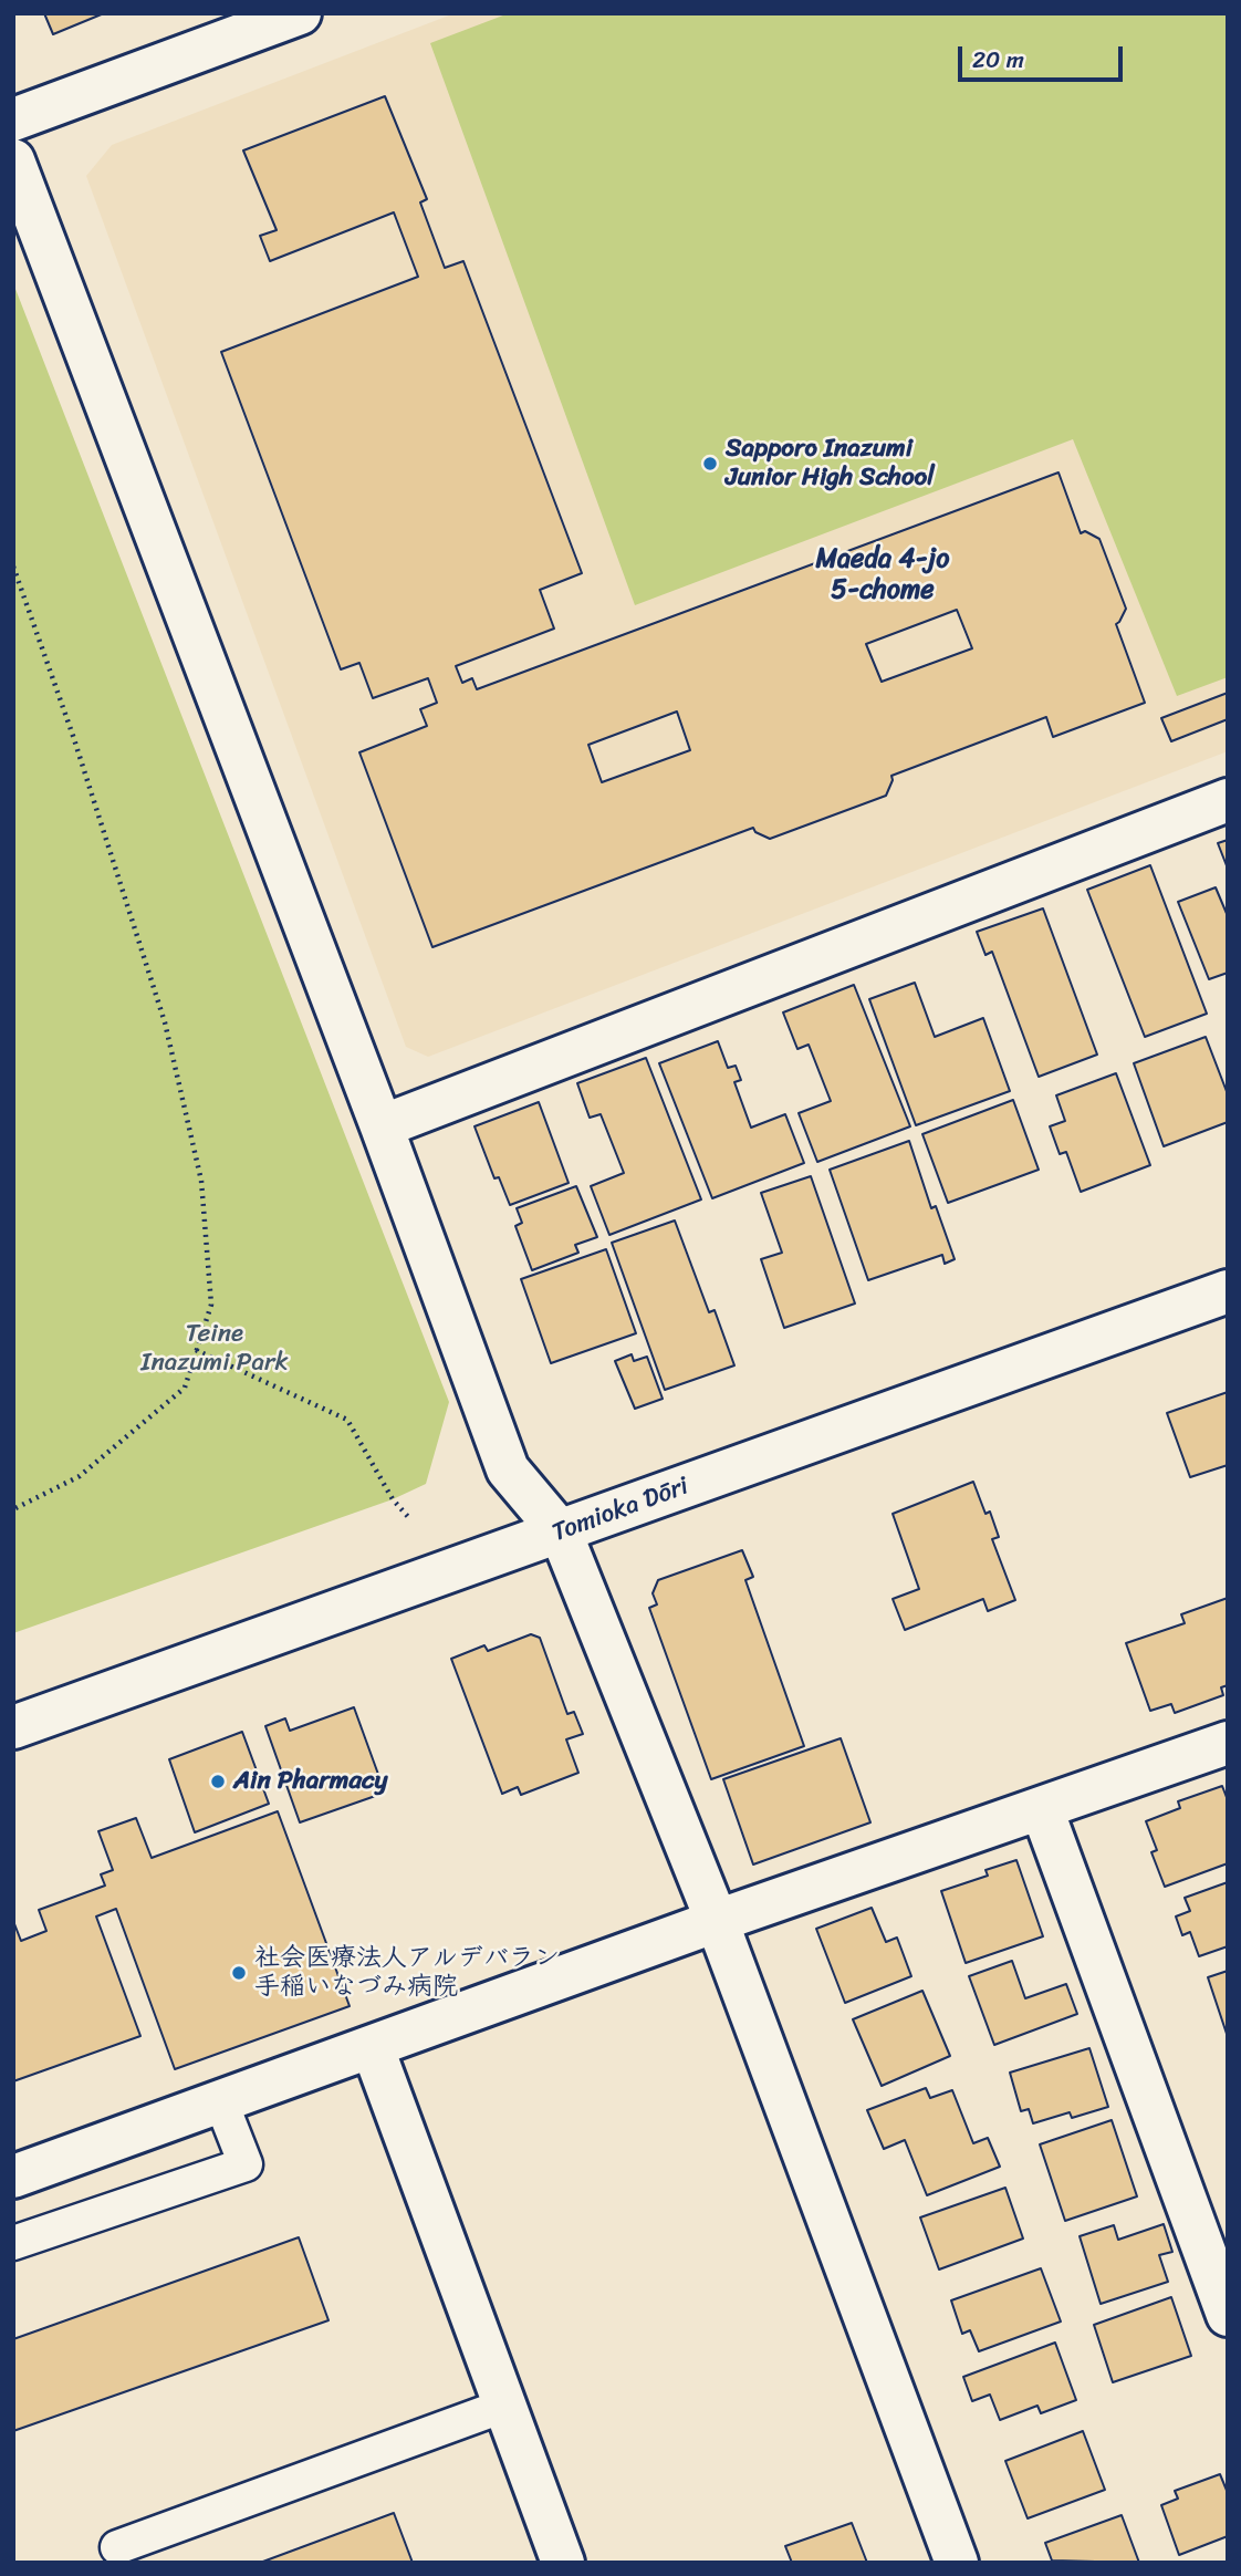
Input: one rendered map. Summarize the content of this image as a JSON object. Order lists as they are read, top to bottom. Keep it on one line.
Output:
{"streets":{"street":["Tomioka Dōri"]},"districts":["Maeda 4-jo 5-chome"],"parks":["Teine Inazumi Park"],"places":["Sapporo Inazumi Junior High School","Ain Pharmacy","社会医療法人アルデバラン 手稲いなづみ病院"],"scale_bar":"20 m"}
